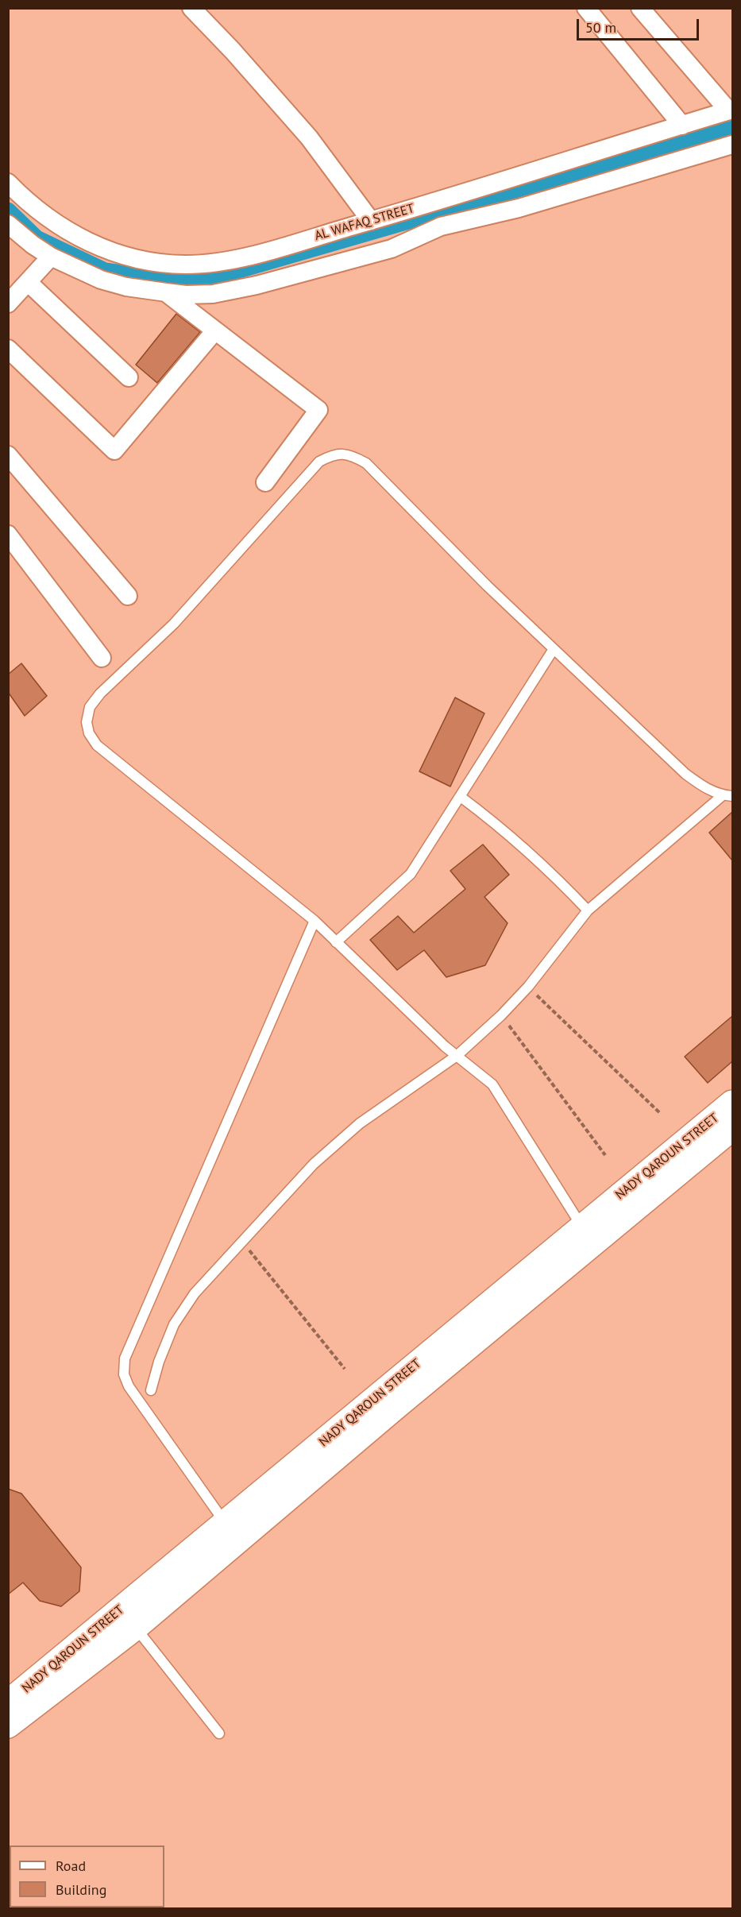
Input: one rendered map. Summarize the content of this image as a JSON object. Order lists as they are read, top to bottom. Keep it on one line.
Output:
{"streets":{"main road":["NADY QAROUN STREET"],"street":["AL WAFAQ STREET"]},"legend":["Road","Building"],"scale_bar":"50 m"}
